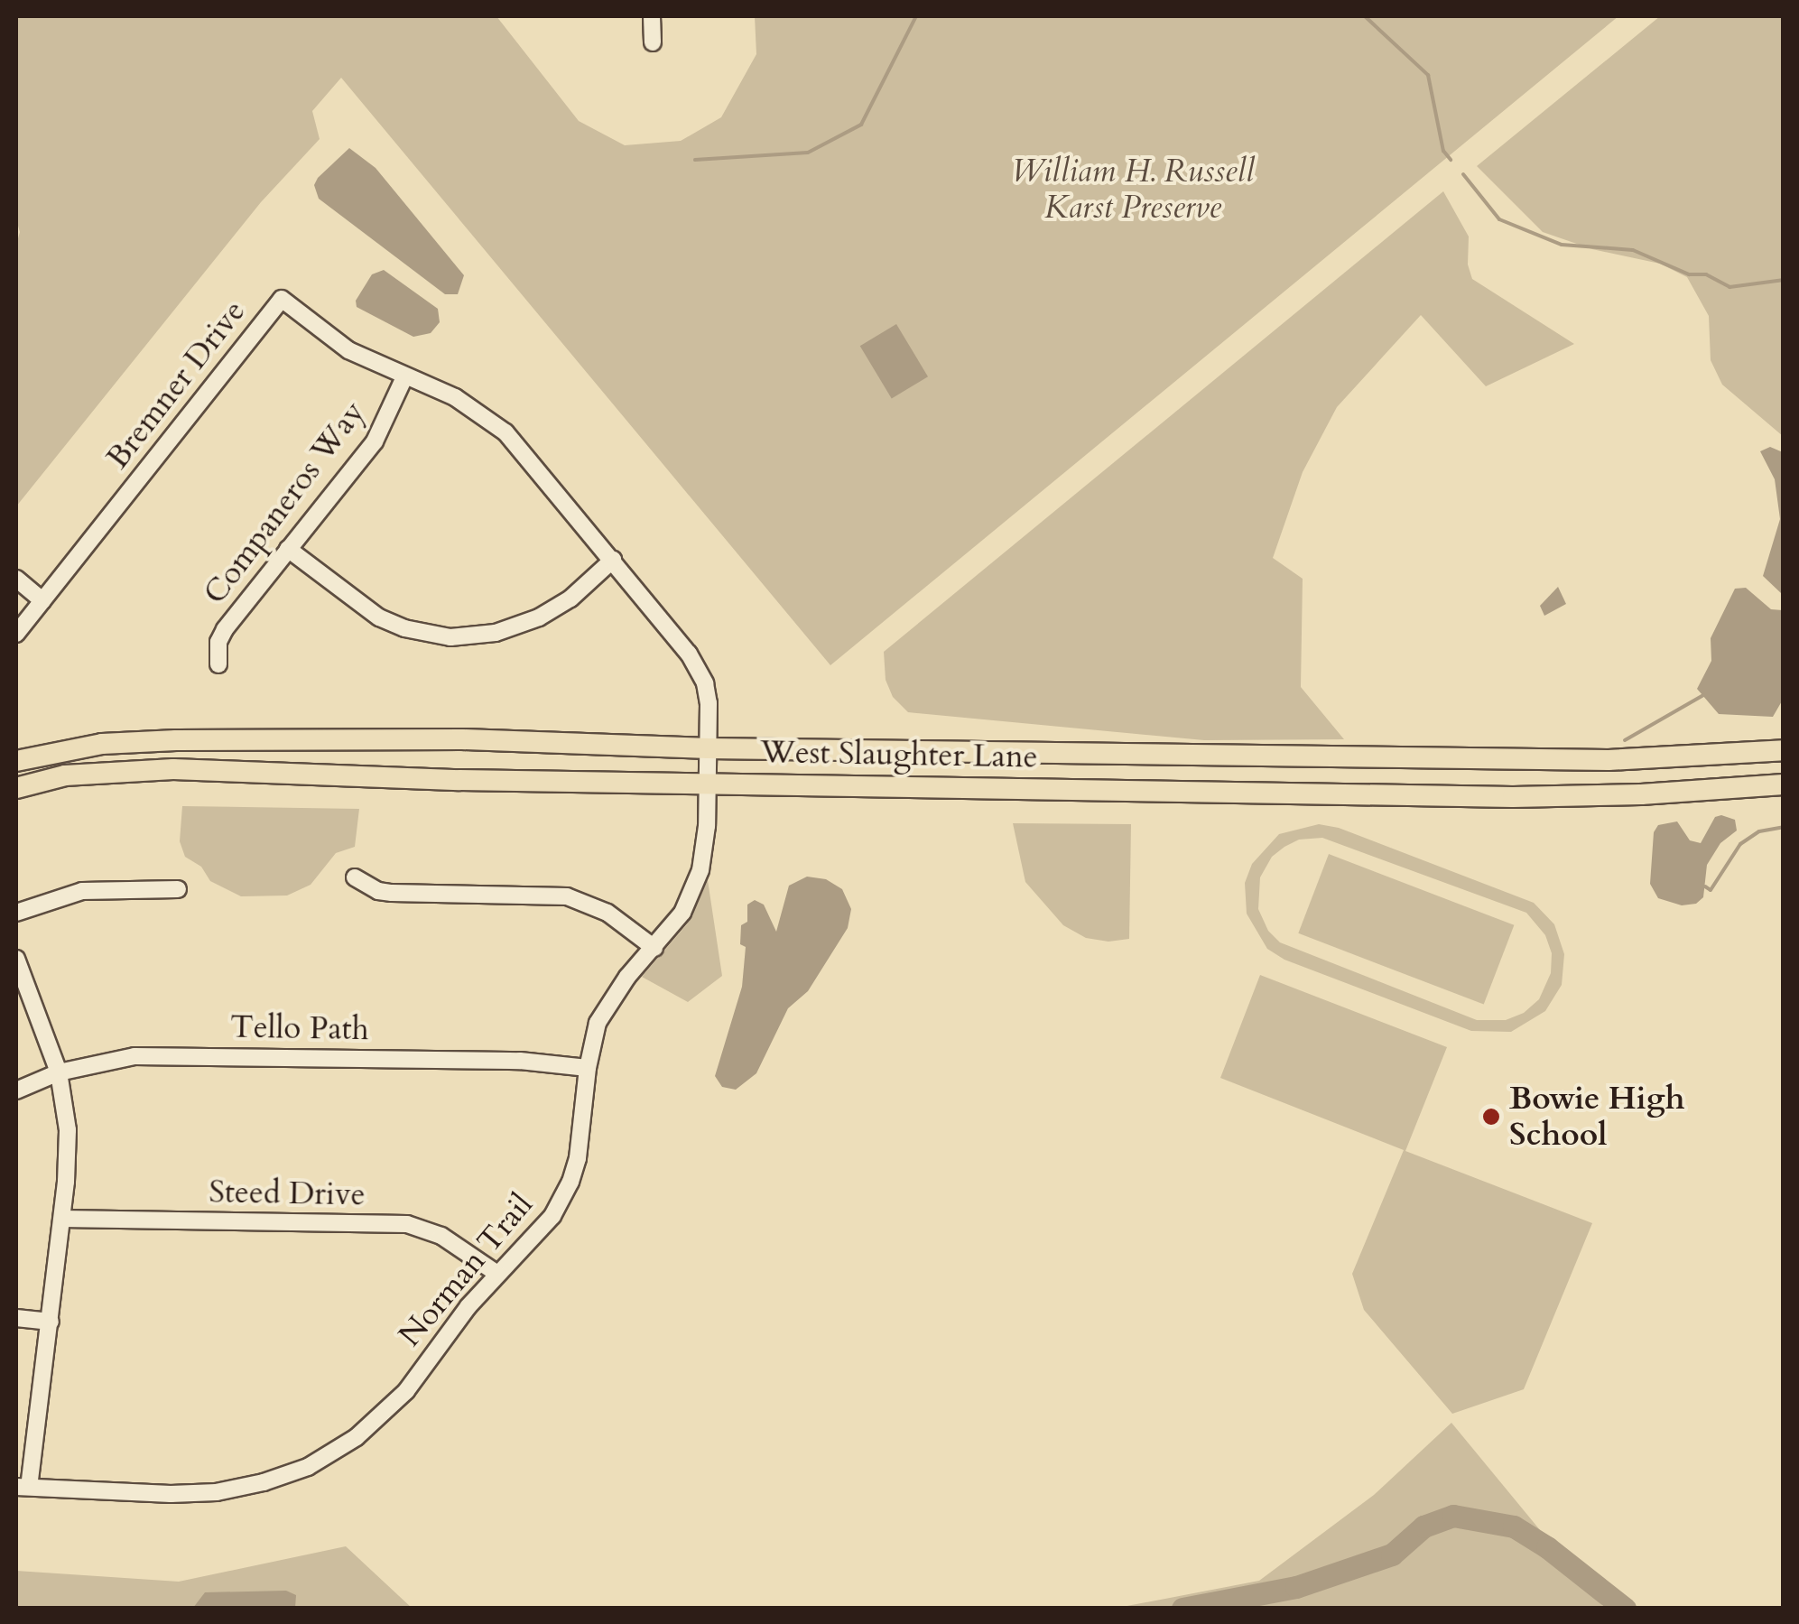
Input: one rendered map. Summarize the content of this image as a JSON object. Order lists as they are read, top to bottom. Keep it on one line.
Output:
{"streets":{"main road":["West Slaughter Lane"],"street":["Bremner Drive","Companeros Way","Tello Path","Steed Drive","Norman Trail"]},"crossings":[["Bremner Drive","Companeros Way"],["Bremner Drive","West Slaughter Lane"],["Bremner Drive","Norman Trail"],["West Slaughter Lane","Norman Trail"],["Tello Path","Norman Trail"],["Steed Drive","Norman Trail"]],"parks":["William H. Russell Karst Preserve"],"places":["Bowie High School"]}
